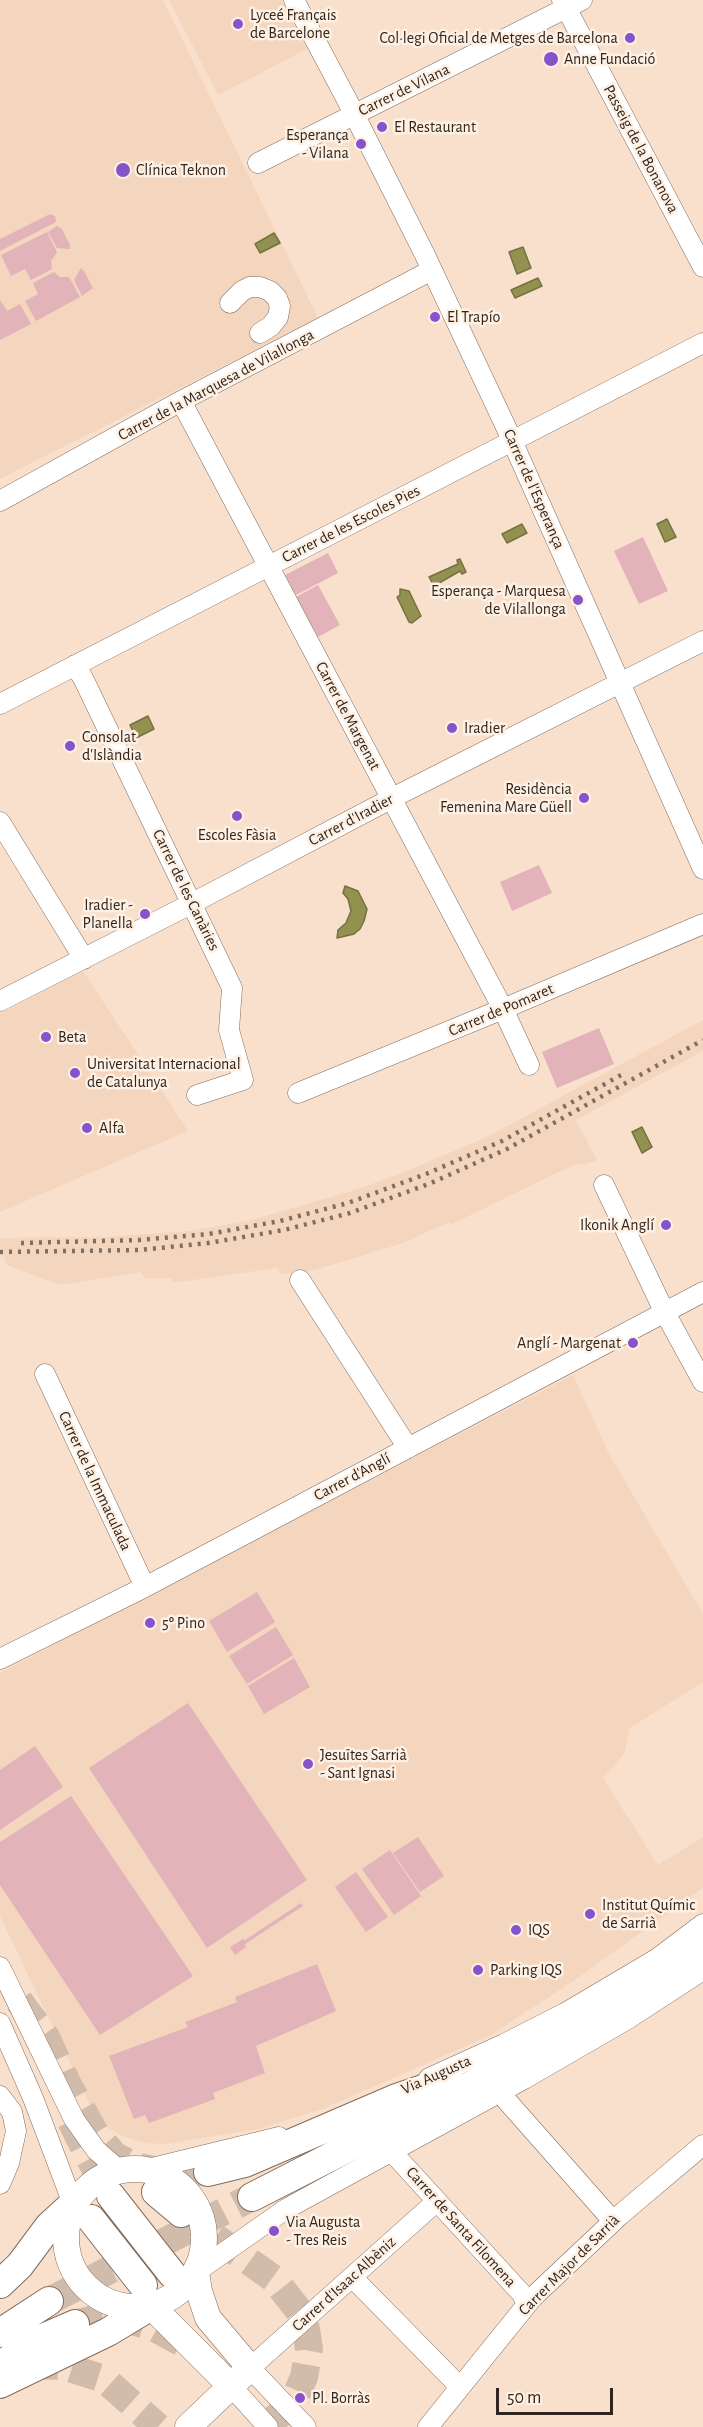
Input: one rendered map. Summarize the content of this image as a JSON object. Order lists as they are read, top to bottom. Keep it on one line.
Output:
{"streets":{"street":["Carrer de Vilana","Passeig de la Bonanova","Carrer de la Marquesa de Vilallonga","Carrer de l'Esperança","Carrer de les Escoles Pies","Carrer de Margenat","Carrer d'Iradier","Carrer de les Canàries","Carrer de Pomaret","Carrer d'Anglí","Carrer de la Immaculada","Via Augusta","Carrer de Santa Filomena","Carrer Major de Sarrià","Carrer d'Isaac Albèniz"]},"crossings":[["Carrer de Vilana","Passeig de la Bonanova"],["Carrer de Vilana","Carrer de l'Esperança"],["Carrer de la Marquesa de Vilallonga","Carrer de l'Esperança"],["Carrer de la Marquesa de Vilallonga","Carrer de Margenat"],["Carrer de l'Esperança","Carrer de les Escoles Pies"],["Carrer de l'Esperança","Carrer d'Iradier"],["Carrer de les Escoles Pies","Carrer de Margenat"],["Carrer de les Escoles Pies","Carrer de les Canàries"],["Carrer de Margenat","Carrer d'Iradier"],["Carrer de Margenat","Carrer de Pomaret"],["Carrer d'Iradier","Carrer de les Canàries"],["Carrer d'Anglí","Carrer de la Immaculada"],["Carrer de Santa Filomena","Carrer Major de Sarrià"],["Carrer de Santa Filomena","Carrer d'Isaac Albèniz"]],"places":["Lyceé Français de Barcelone","Col·legi Oficial de Metges de Barcelona","Anne Fundació","El Restaurant","Esperança - Vilana","Clínica Teknon","El Trapío","Esperança - Marquesa de Vilallonga","Iradier","Consolat d'Islàndia","Residència Femenina Mare Güell","Escoles Fàsia","Iradier - Planella","Beta","Universitat Internacional de Catalunya","Alfa","Ikonik Anglí","Anglí - Margenat","5º Pino","Jesuïtes Sarrià - Sant Ignasi","Institut Químic de Sarrià","IQS","Parking IQS","Via Augusta - Tres Reis","Pl. Borràs"],"scale_bar":"50 m"}
